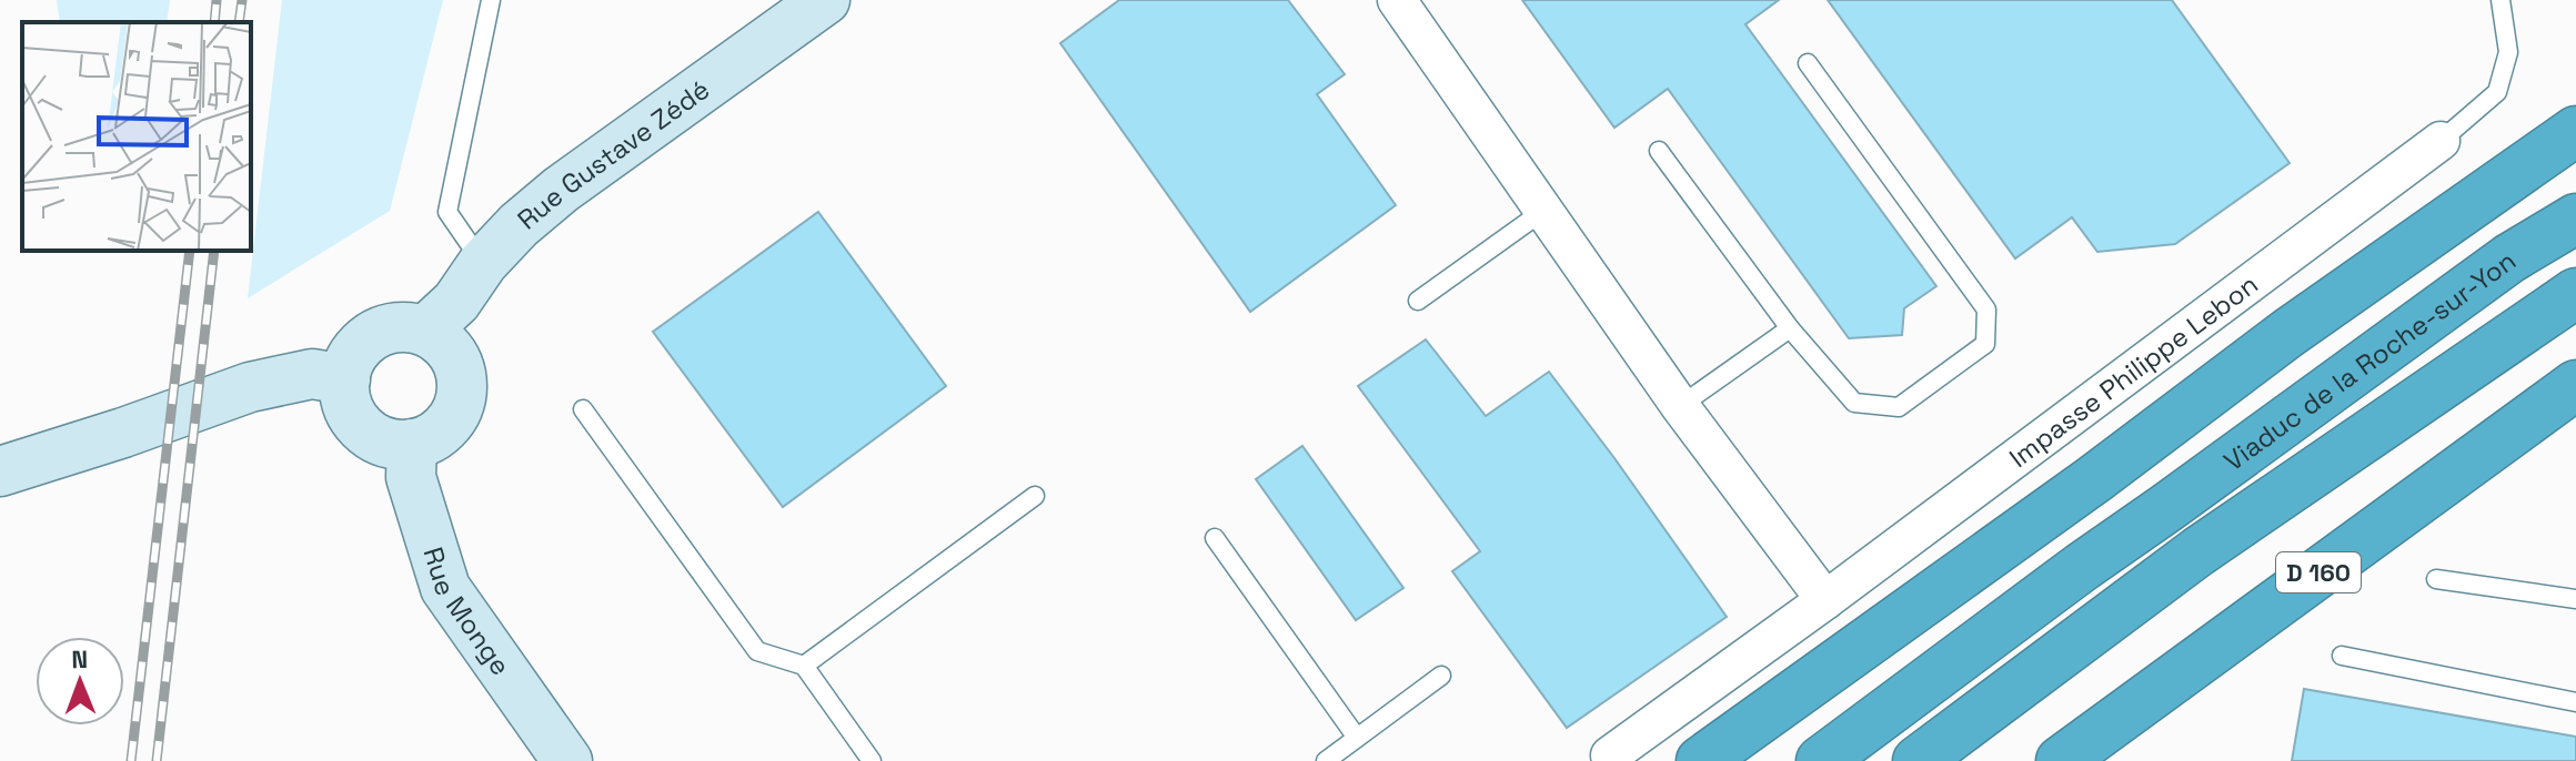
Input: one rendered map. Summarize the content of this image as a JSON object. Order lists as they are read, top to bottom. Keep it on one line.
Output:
{"streets":{"highway":["Viaduc de la Roche-sur-Yon","D 160"],"street":["Rue Gustave Zédé","Impasse Philippe Lebon","Rue Monge"]},"crossings":[["Rue Gustave Zédé","Rue Monge"]],"north":"top"}
